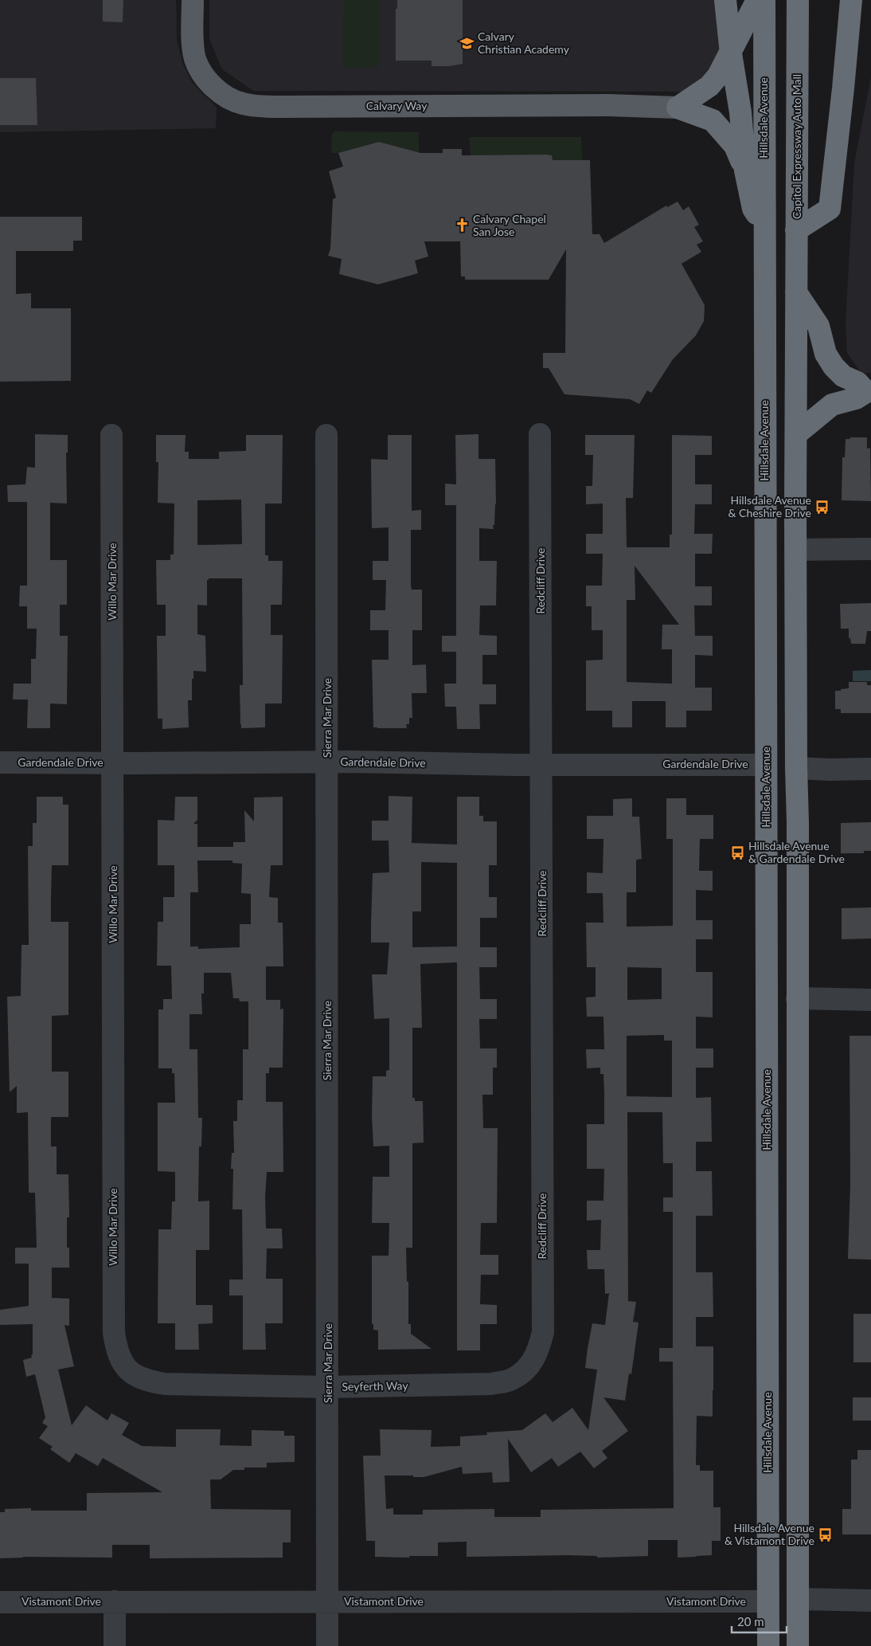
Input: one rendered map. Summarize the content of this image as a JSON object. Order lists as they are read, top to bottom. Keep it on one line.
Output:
{"streets":{"highway":["Hillsdale Avenue","Capitol Expressway Auto Mall"],"main road":["Calvary Way"],"street":["Redcliff Drive","Willo Mar Drive","Sierra Mar Drive","Gardendale Drive","Seyferth Way","Vistamont Drive"]},"crossings":[["Hillsdale Avenue","Gardendale Drive"],["Hillsdale Avenue","Vistamont Drive"],["Redcliff Drive","Gardendale Drive"],["Redcliff Drive","Seyferth Way"],["Willo Mar Drive","Gardendale Drive"],["Willo Mar Drive","Seyferth Way"],["Sierra Mar Drive","Gardendale Drive"],["Sierra Mar Drive","Seyferth Way"],["Sierra Mar Drive","Vistamont Drive"]],"places":{"school or university":["Calvary Christian Academy"],"church":["Calvary Chapel San Jose"],"bus stop":["Hillsdale Avenue & Cheshire Drive","Hillsdale Avenue & Gardendale Drive","Hillsdale Avenue & Vistamont Drive"]},"scale_bar":"20 m"}
